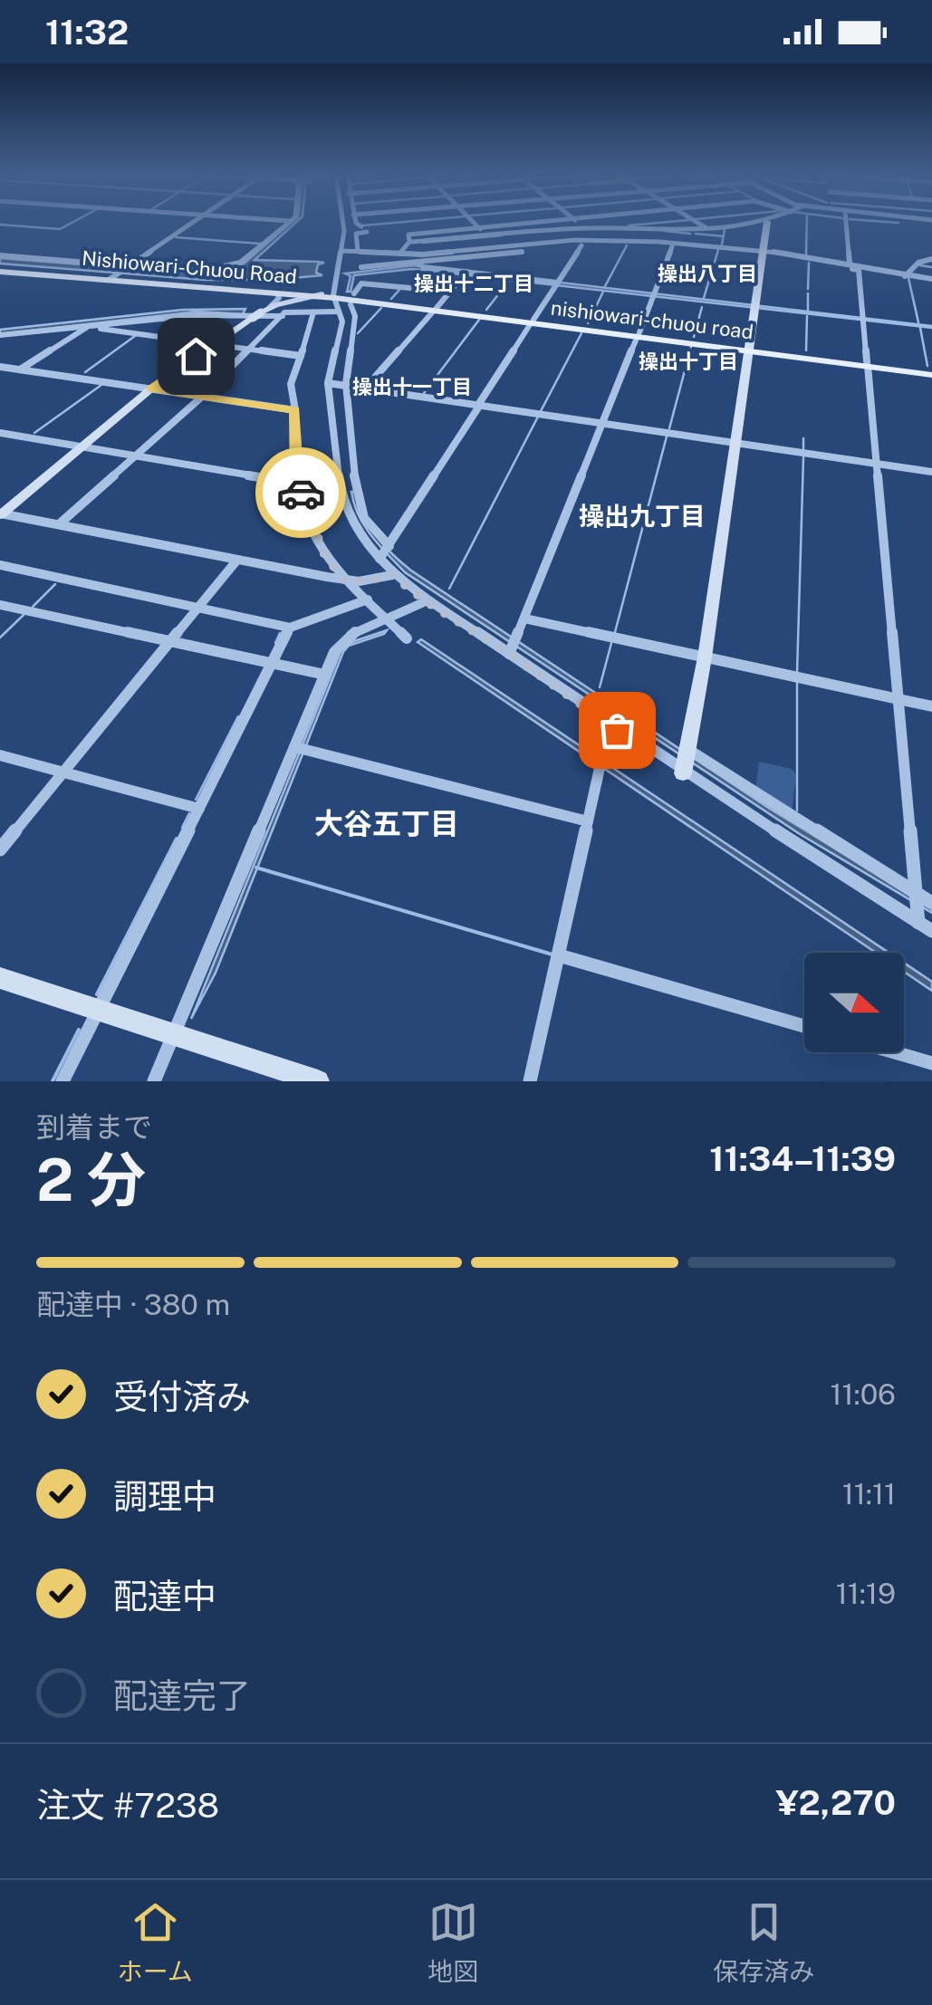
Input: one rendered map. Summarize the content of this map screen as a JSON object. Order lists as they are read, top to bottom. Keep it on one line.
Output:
{"streets":{"main road":["Nishiowari-Chuou Road","nishiowari-chuou road"]},"crossings":[["Nishiowari-Chuou Road","nishiowari-chuou road"]],"districts":["操出八丁目","操出十二丁目","操出十丁目","操出十一丁目","操出九丁目","大谷五丁目"],"north":"right","page":{"status":"11:32","heading":["2 分","到着まで","11:34–11:39"],"panel":["注文 #7238","¥2,270"],"bar":"配達中 · 380 m","list":[["受付済み","11:06"],["調理中","11:11"],["配達中","11:19"],"配達完了"],"tabs":["ホーム","地図","保存済み"]}}
